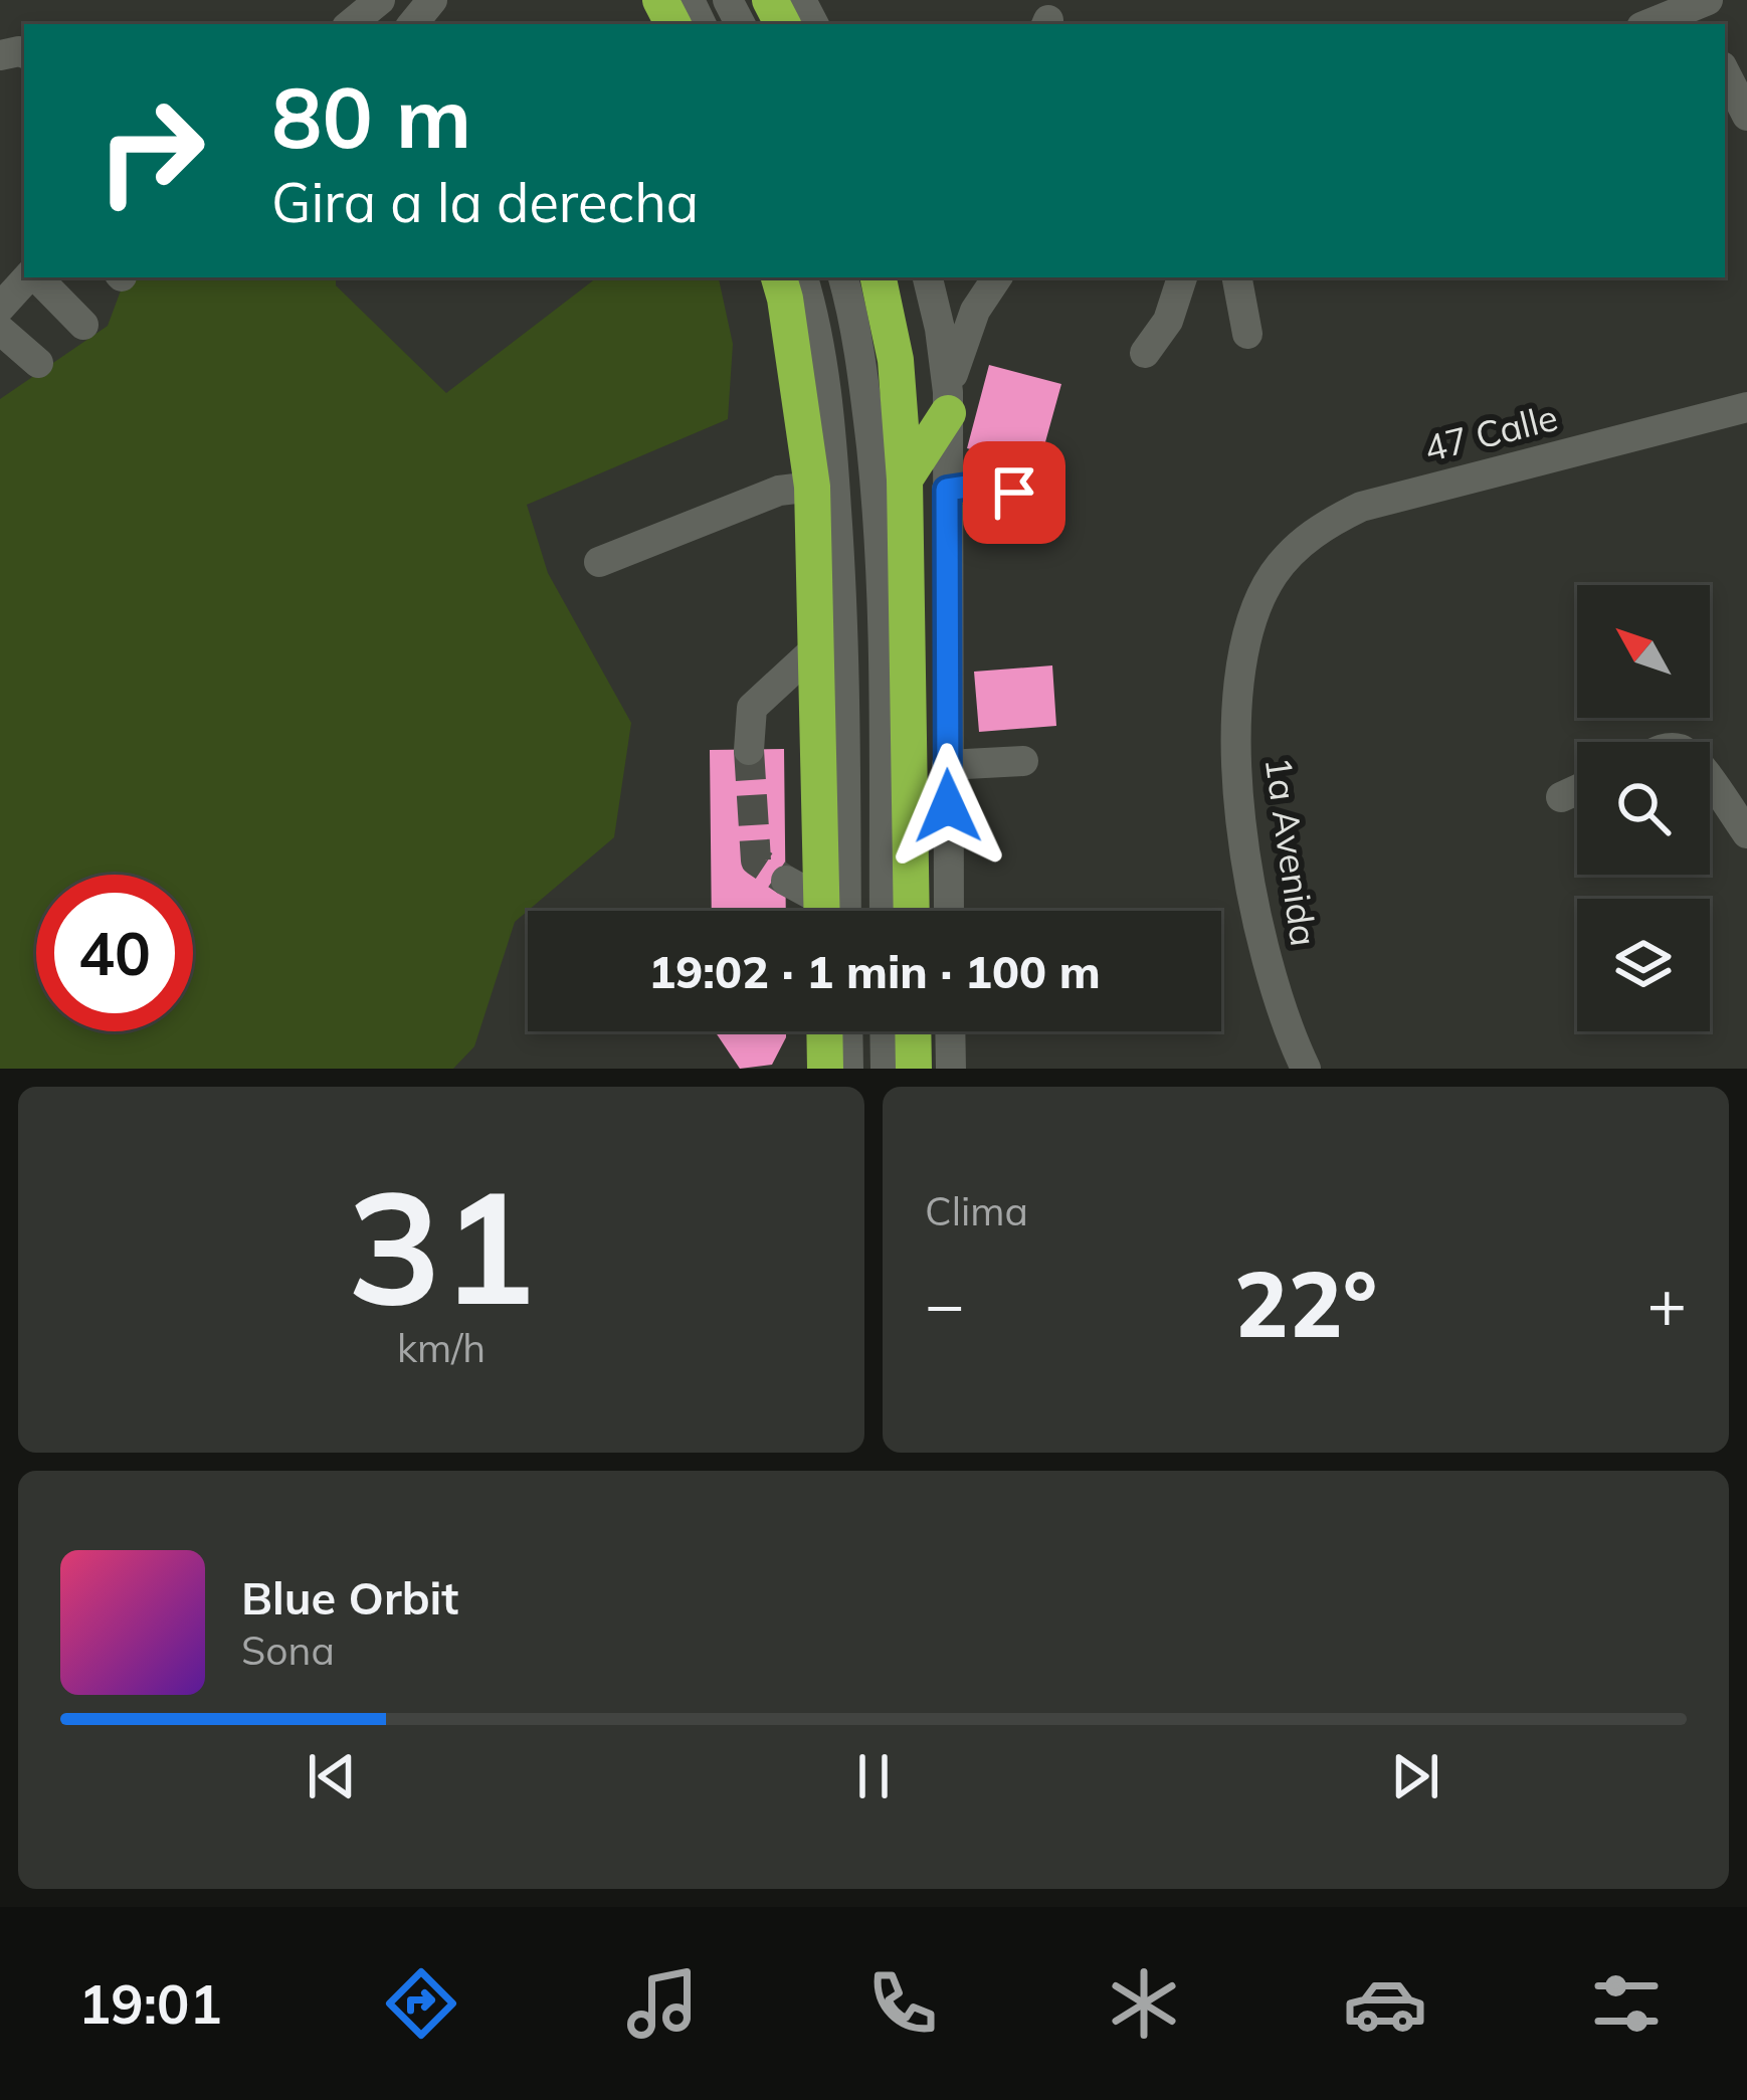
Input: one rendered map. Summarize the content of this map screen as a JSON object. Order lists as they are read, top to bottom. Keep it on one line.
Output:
{"streets":{"street":["47 Calle","1a Avenida"]},"crossings":[["47 Calle","1a Avenida"]],"north":"top left","page":{"turn":["80 m","Gira a la derecha"],"limit":"40","trip":"19:02 · 1 min · 100 m","tile":[["31","km/h"],"Clima"],"heat":["−","22°","+"],"song":["Blue Orbit","Sona"],"tabs":"19:01"}}
